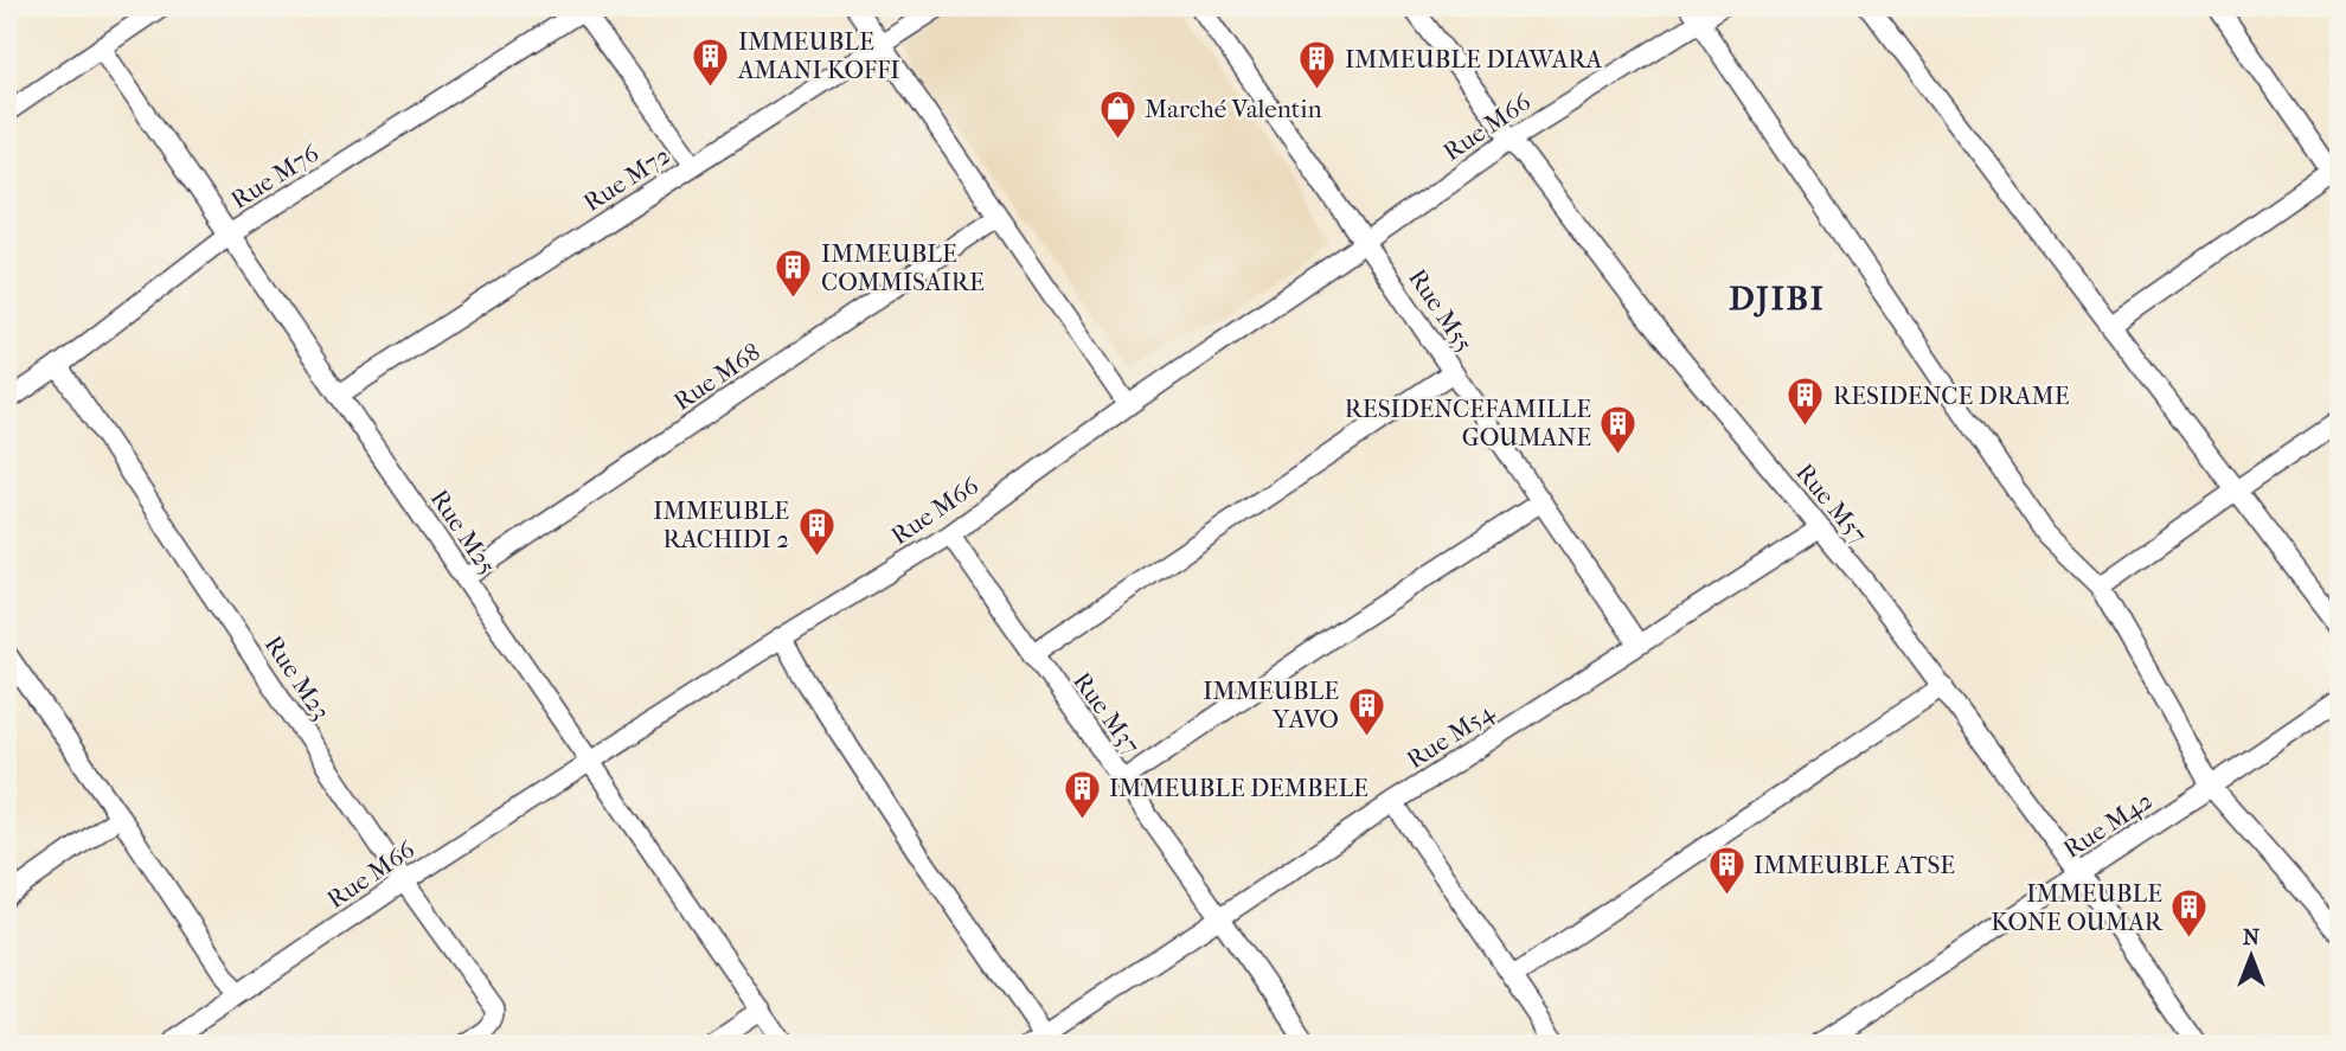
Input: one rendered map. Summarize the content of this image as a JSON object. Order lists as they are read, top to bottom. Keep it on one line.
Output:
{"streets":{"street":["Rue M66","Rue M76","Rue M72","Rue M55","Rue M68","Rue M57","Rue M25","Rue M23","Rue M37","Rue M54","Rue M42"]},"crossings":[["Rue M66","Rue M55"],["Rue M66","Rue M57"],["Rue M66","Rue M25"],["Rue M66","Rue M23"],["Rue M66","Rue M37"],["Rue M76","Rue M25"],["Rue M76","Rue M23"],["Rue M72","Rue M25"],["Rue M55","Rue M54"],["Rue M68","Rue M25"],["Rue M57","Rue M54"],["Rue M57","Rue M42"],["Rue M37","Rue M54"]],"districts":["DJIBI"],"places":{"building":["IMMEUBLE AMANI KOFFI","IMMEUBLE DIAWARA","IMMEUBLE COMMISAIRE","RESIDENCE DRAME","RESIDENCEFAMILLE GOUMANE","IMMEUBLE RACHIDI 2","IMMEUBLE YAVO","IMMEUBLE DEMBELE","IMMEUBLE ATSE","IMMEUBLE KONE OUMAR"],"shop":["Marché Valentin"]},"north":"top"}
